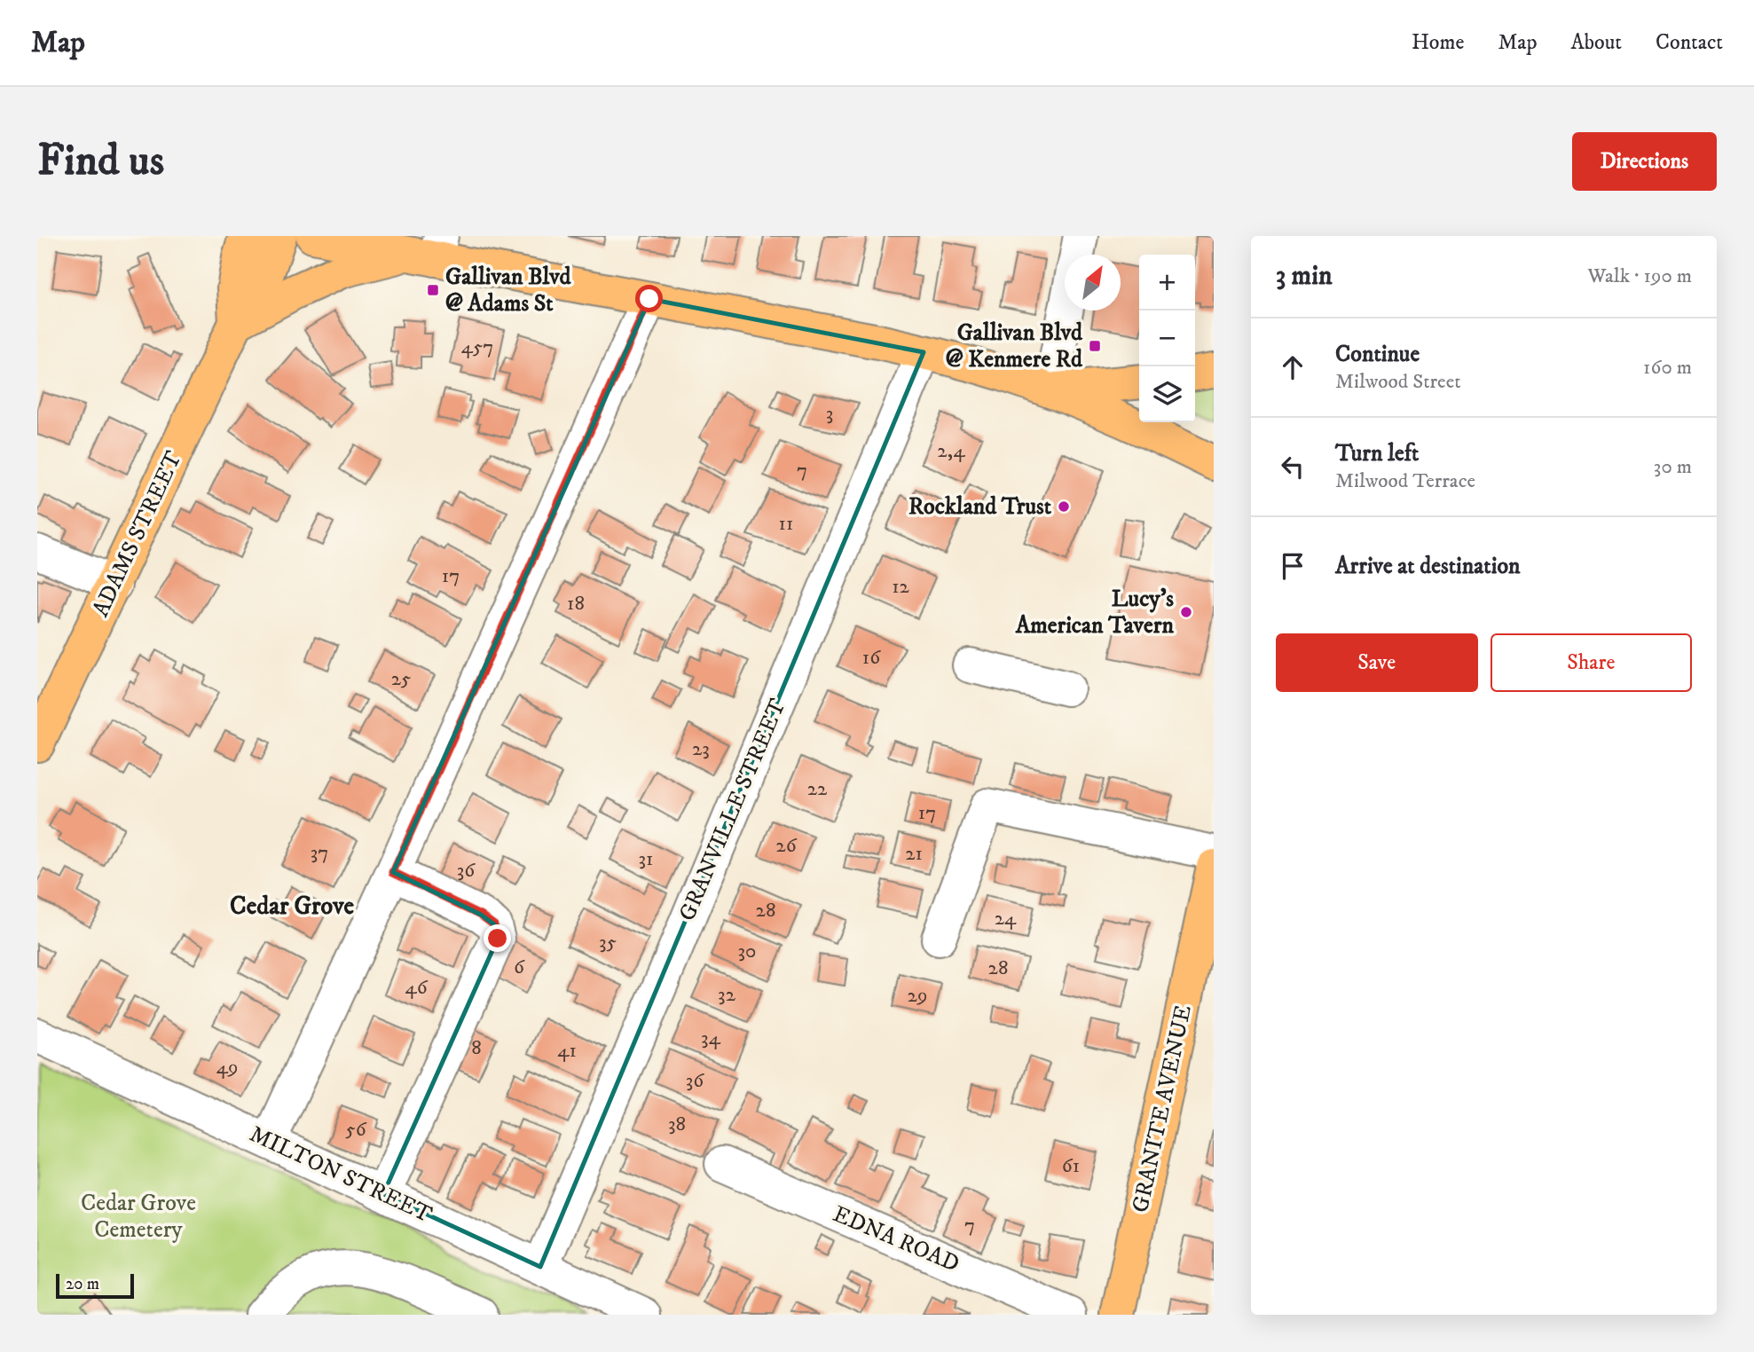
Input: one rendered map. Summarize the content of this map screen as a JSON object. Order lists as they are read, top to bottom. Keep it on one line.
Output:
{"streets":{"main road":["ADAMS STREET","GRANITE AVENUE"],"street":["GRANVILLE STREET","MILTON STREET","EDNA ROAD"]},"crossings":[["GRANVILLE STREET","MILTON STREET"]],"districts":["Cedar Grove"],"parks":["Cedar Grove Cemetery"],"places":{"transit":["Gallivan Blvd @ Adams St","Gallivan Blvd @ Kenmere Rd"],"other":["Rockland Trust","Lucy's American Tavern"]},"house_numbers":["457","3","2,4","7","11","17","12","18","16","25","23","22","17","26","37","21","31","36","28","24","35","30","6","28","46","32","29","34","8","41","49","36","38","56","61","7"],"scale_bar":"20 m","north":"top right","page":{"header":"Map","nav":["Home","Map","About","Contact"],"buttons":["Directions",["Save","Share"]],"title":"Find us","heading":["3 min","Walk · 190 m"],"map_buttons":["+","−"],"list":[["Continue","Milwood Street","160 m"],["Turn left","Milwood Terrace","30 m"],"Arrive at destination"],"scale":"20 m"}}
